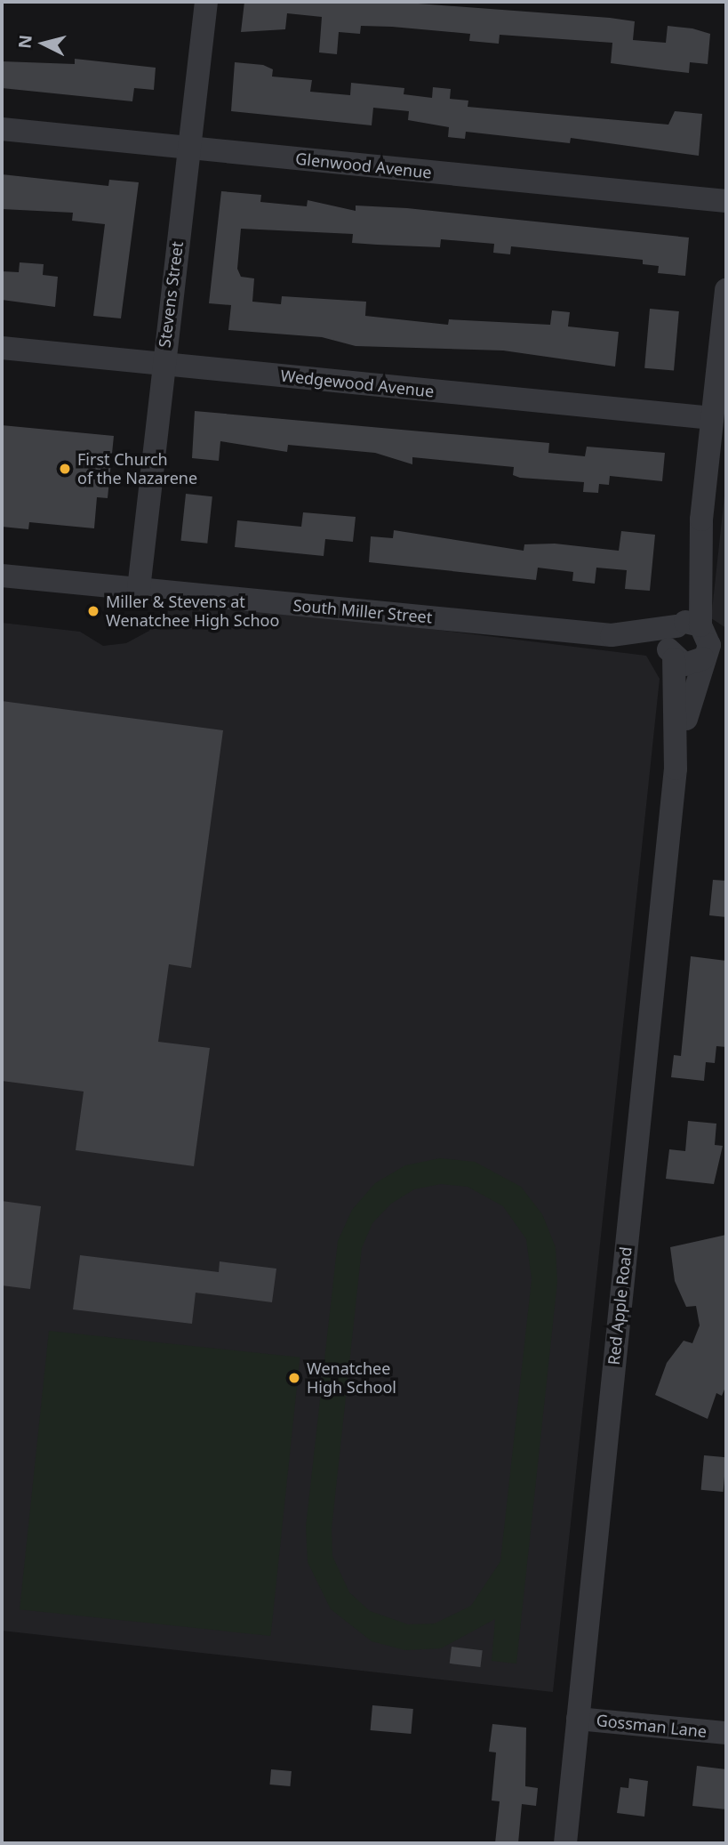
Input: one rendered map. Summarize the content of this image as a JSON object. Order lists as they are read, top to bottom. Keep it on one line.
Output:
{"streets":{"street":["Glenwood Avenue","Stevens Street","Wedgewood Avenue","South Miller Street","Red Apple Road","Gossman Lane"]},"crossings":[["Glenwood Avenue","Stevens Street"],["Stevens Street","Wedgewood Avenue"],["Stevens Street","South Miller Street"],["South Miller Street","Red Apple Road"],["Red Apple Road","Gossman Lane"]],"places":["First Church of the Nazarene","Miller & Stevens at Wenatchee High Schoo","Wenatchee High School"],"north":"left"}
